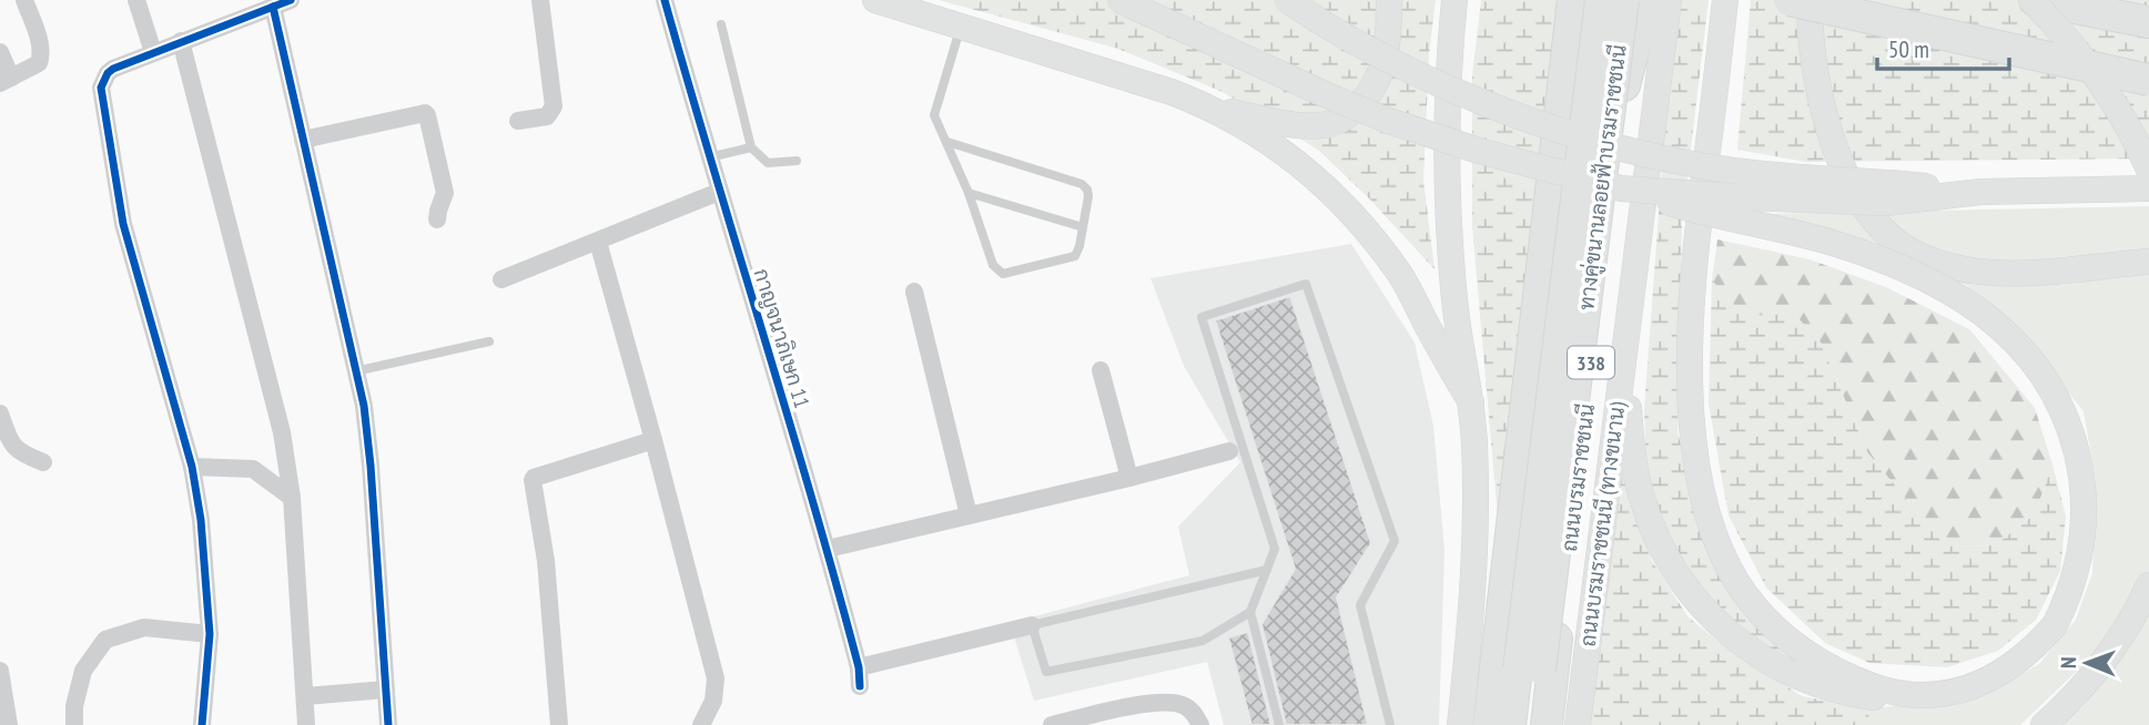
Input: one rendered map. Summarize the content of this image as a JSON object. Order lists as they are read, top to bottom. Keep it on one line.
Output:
{"streets":{"highway":["338","ถนนบรมราชชนนี"],"main road":["ทางคู่ขนานลอยฟ้าบรมราชชนนี","ถนนบรมราชชนนี (ทางขนาน)"],"street":["กาญจนาภิเษก 11"]},"scale_bar":"50 m","north":"left"}
